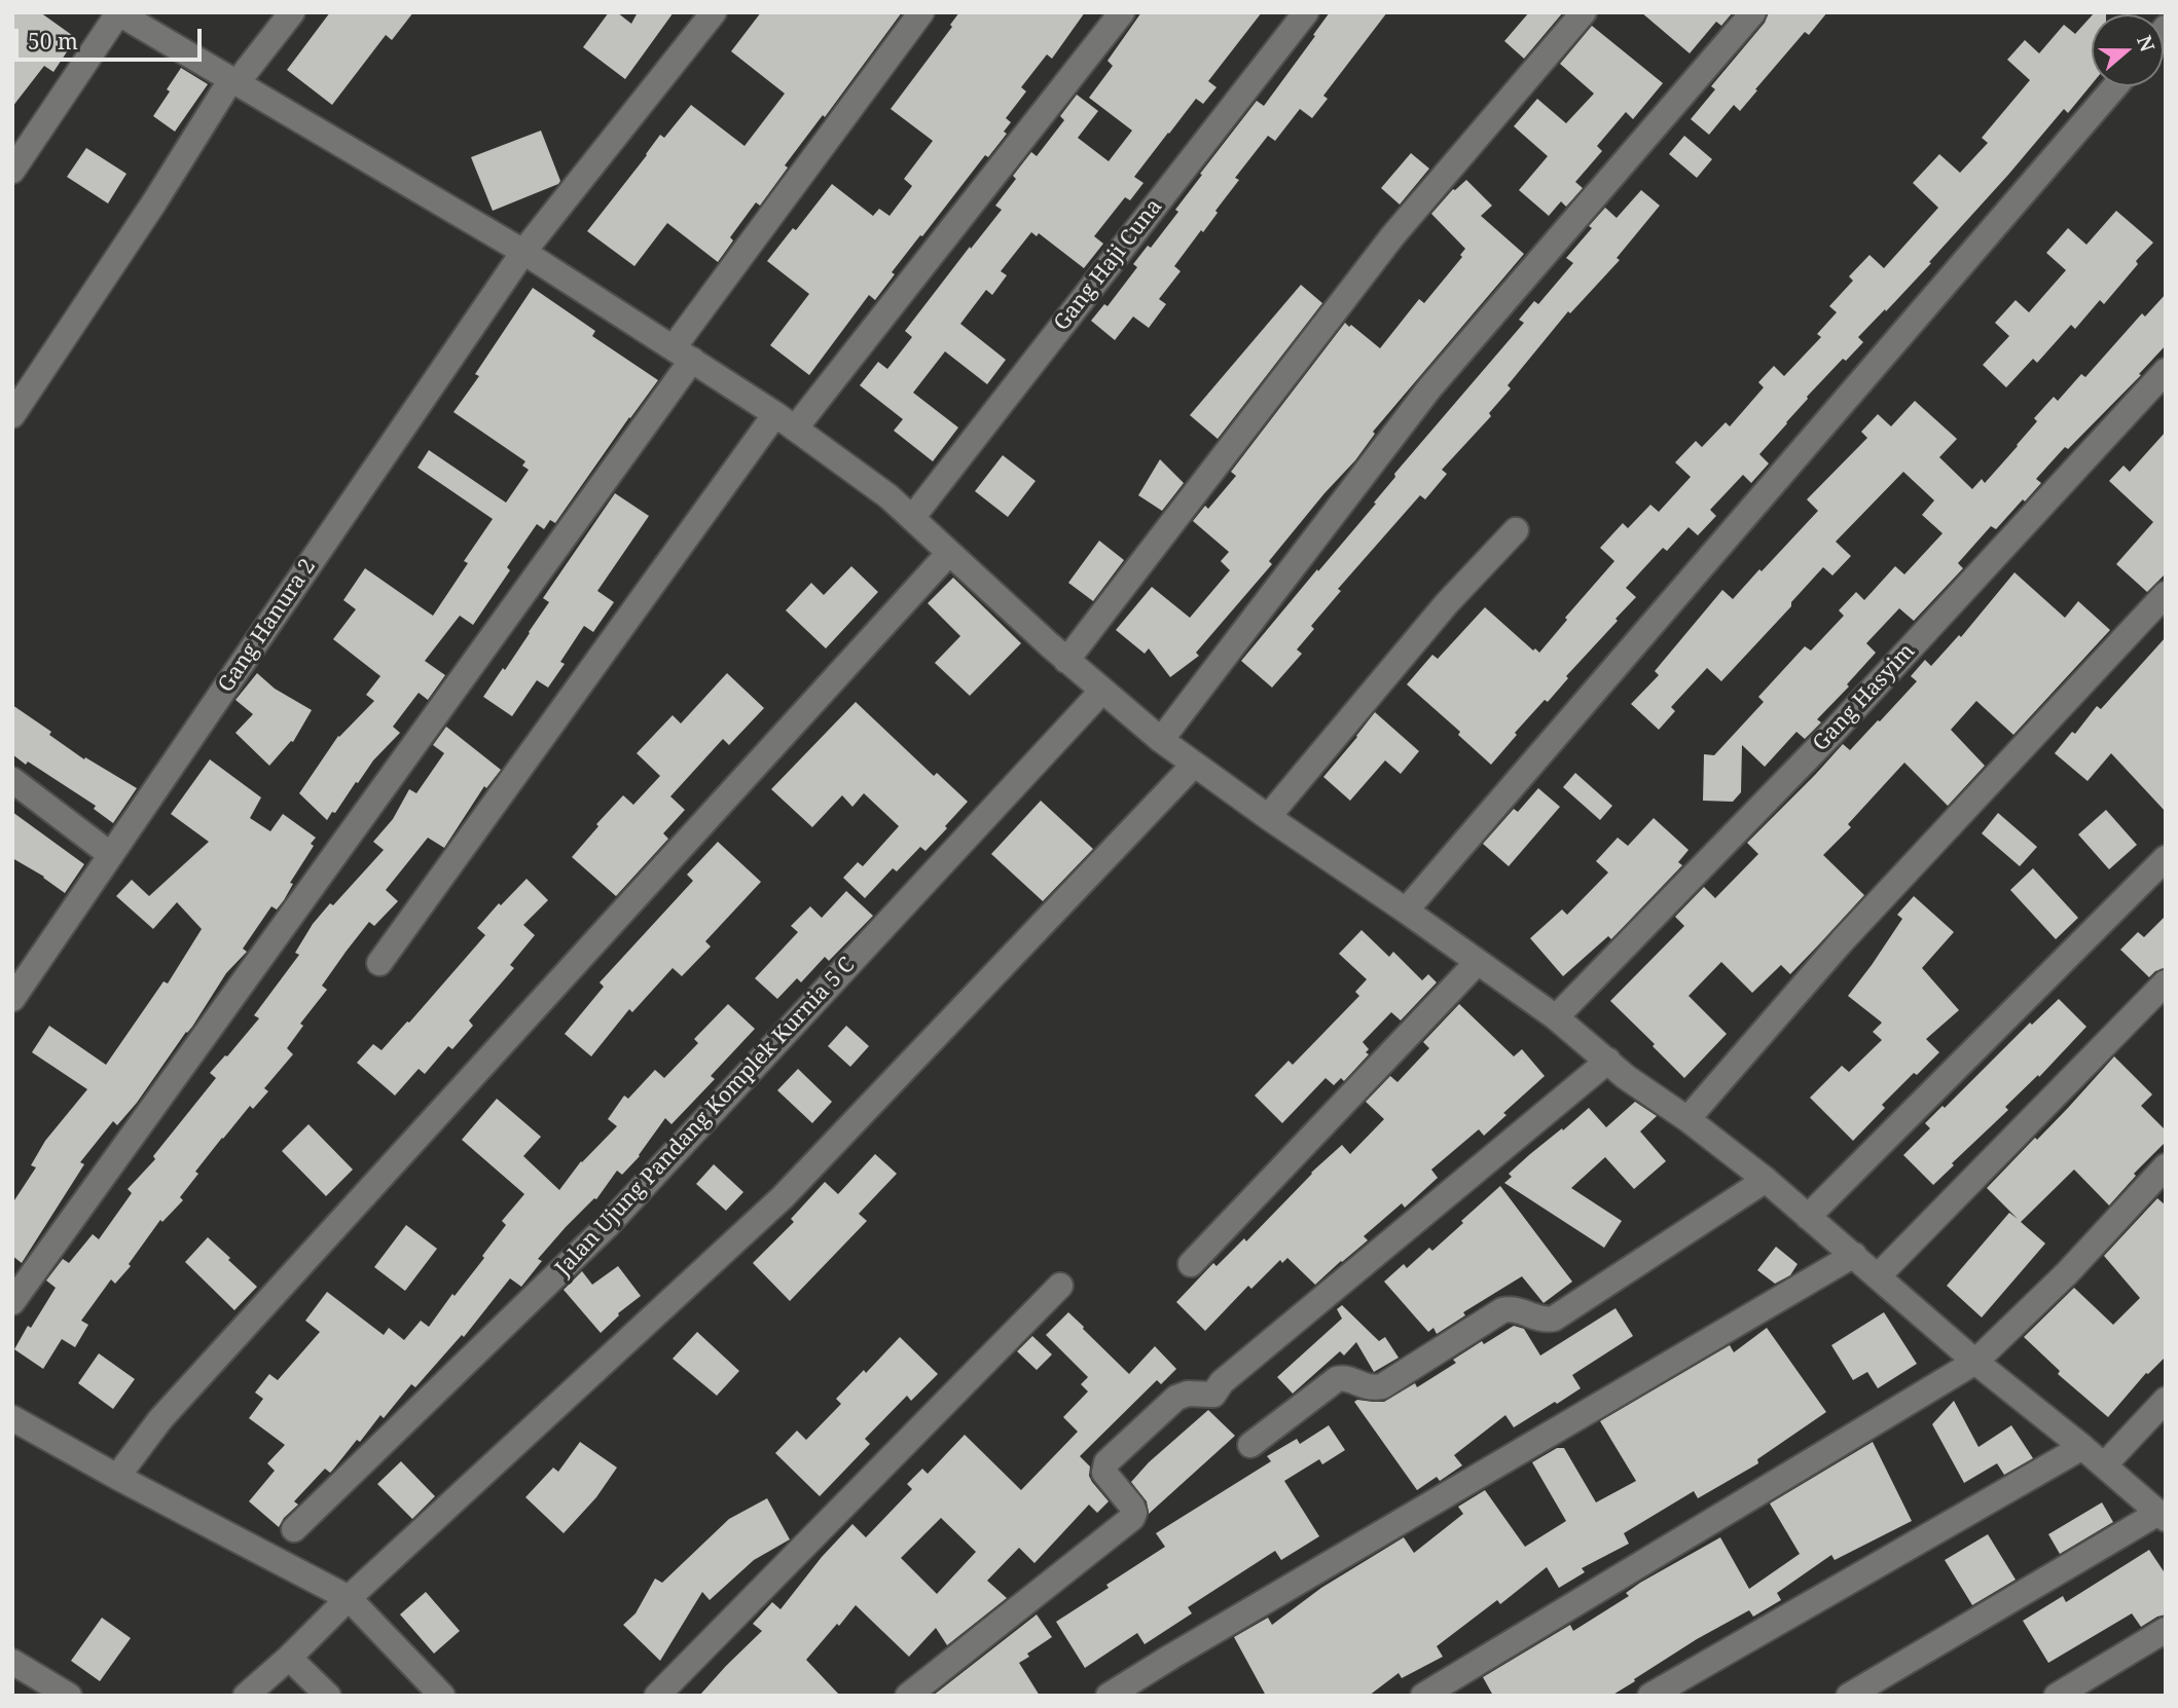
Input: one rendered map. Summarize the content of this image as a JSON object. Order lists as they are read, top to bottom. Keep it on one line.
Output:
{"streets":{"street":["Gang Haji Cuna","Gang Hanura 2","Gang Hasyim","Jalan Ujung Pandang Komplek Kurnia 5 C"]},"scale_bar":"50 m","north":"right"}
